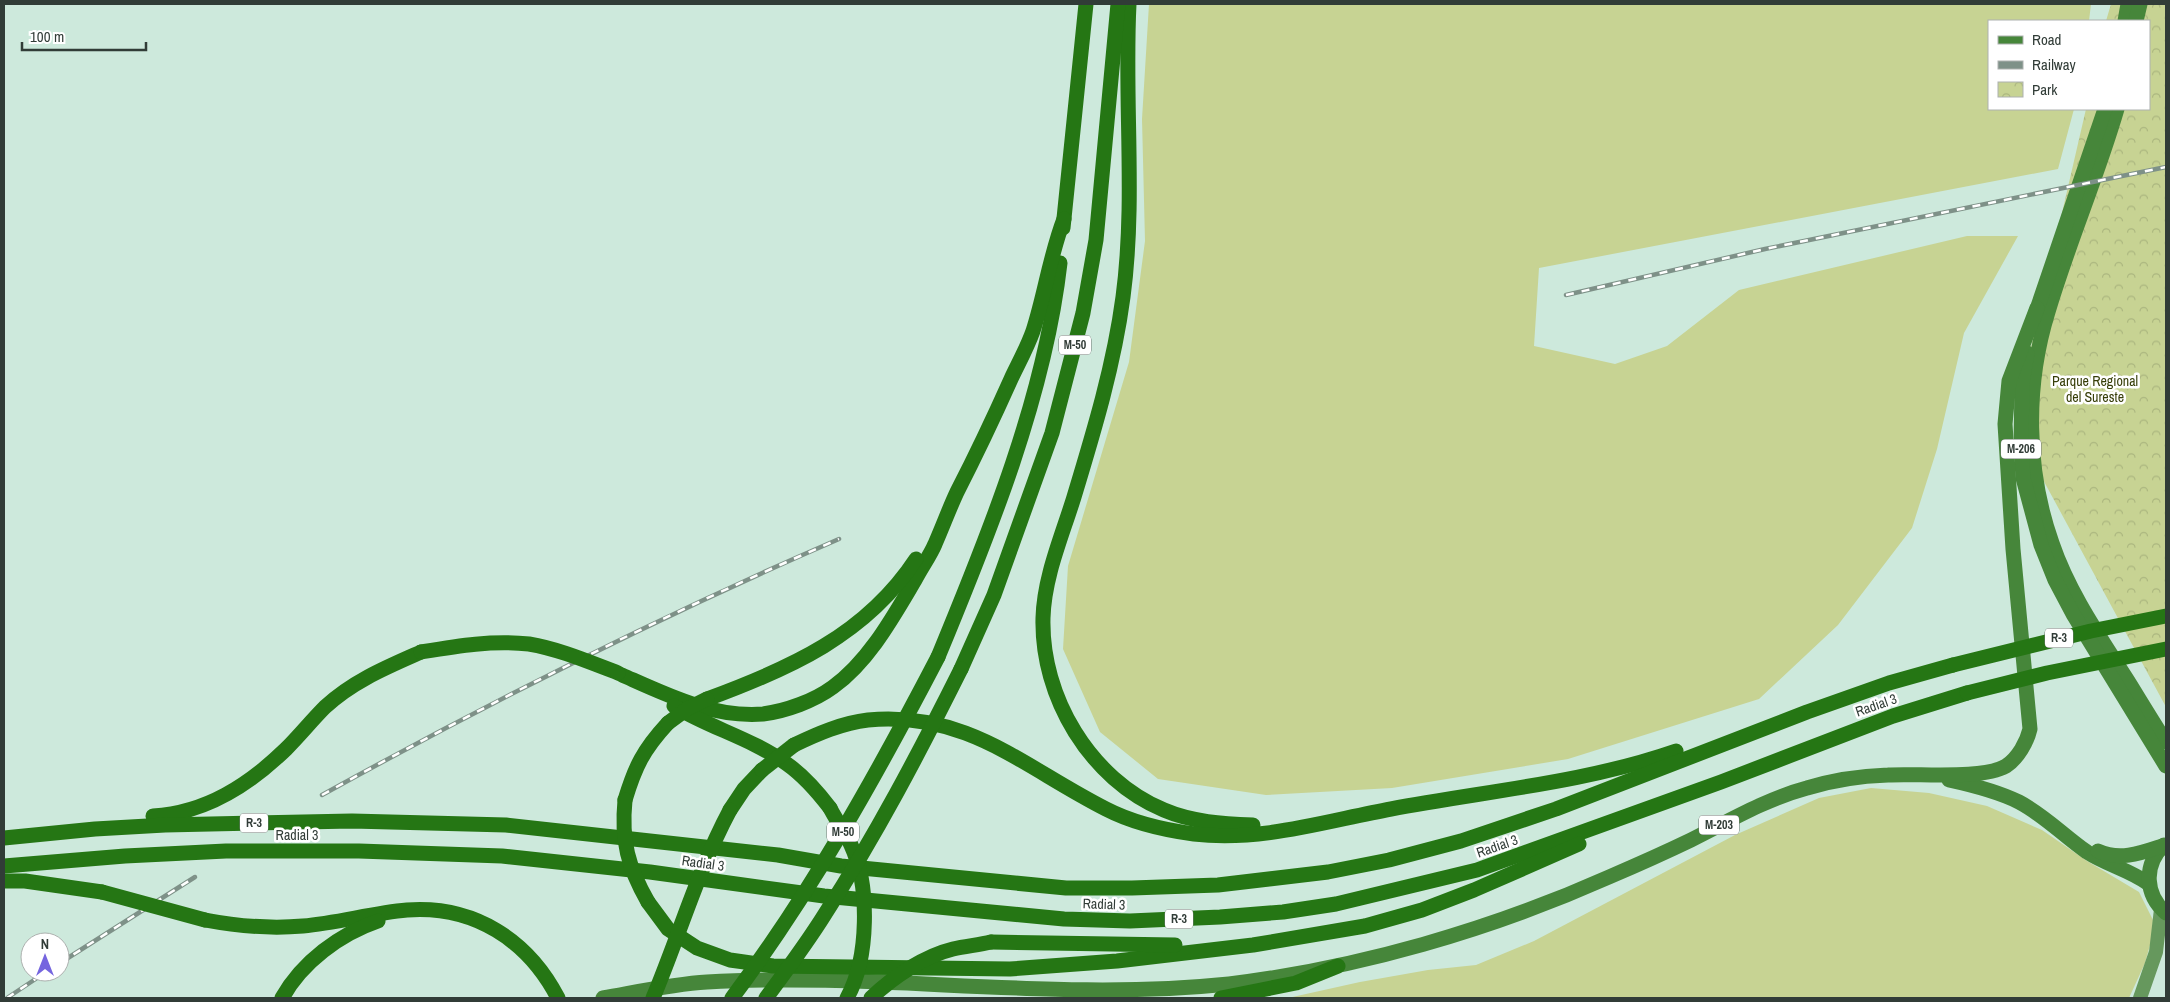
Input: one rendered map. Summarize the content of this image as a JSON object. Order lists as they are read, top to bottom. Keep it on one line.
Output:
{"streets":{"highway":["M-50","R-3","Radial 3"],"main road":["M-206","M-203"]},"parks":["Parque Regional del Sureste"],"legend":["Road","Railway","Park"],"scale_bar":"100 m","north":"top"}
